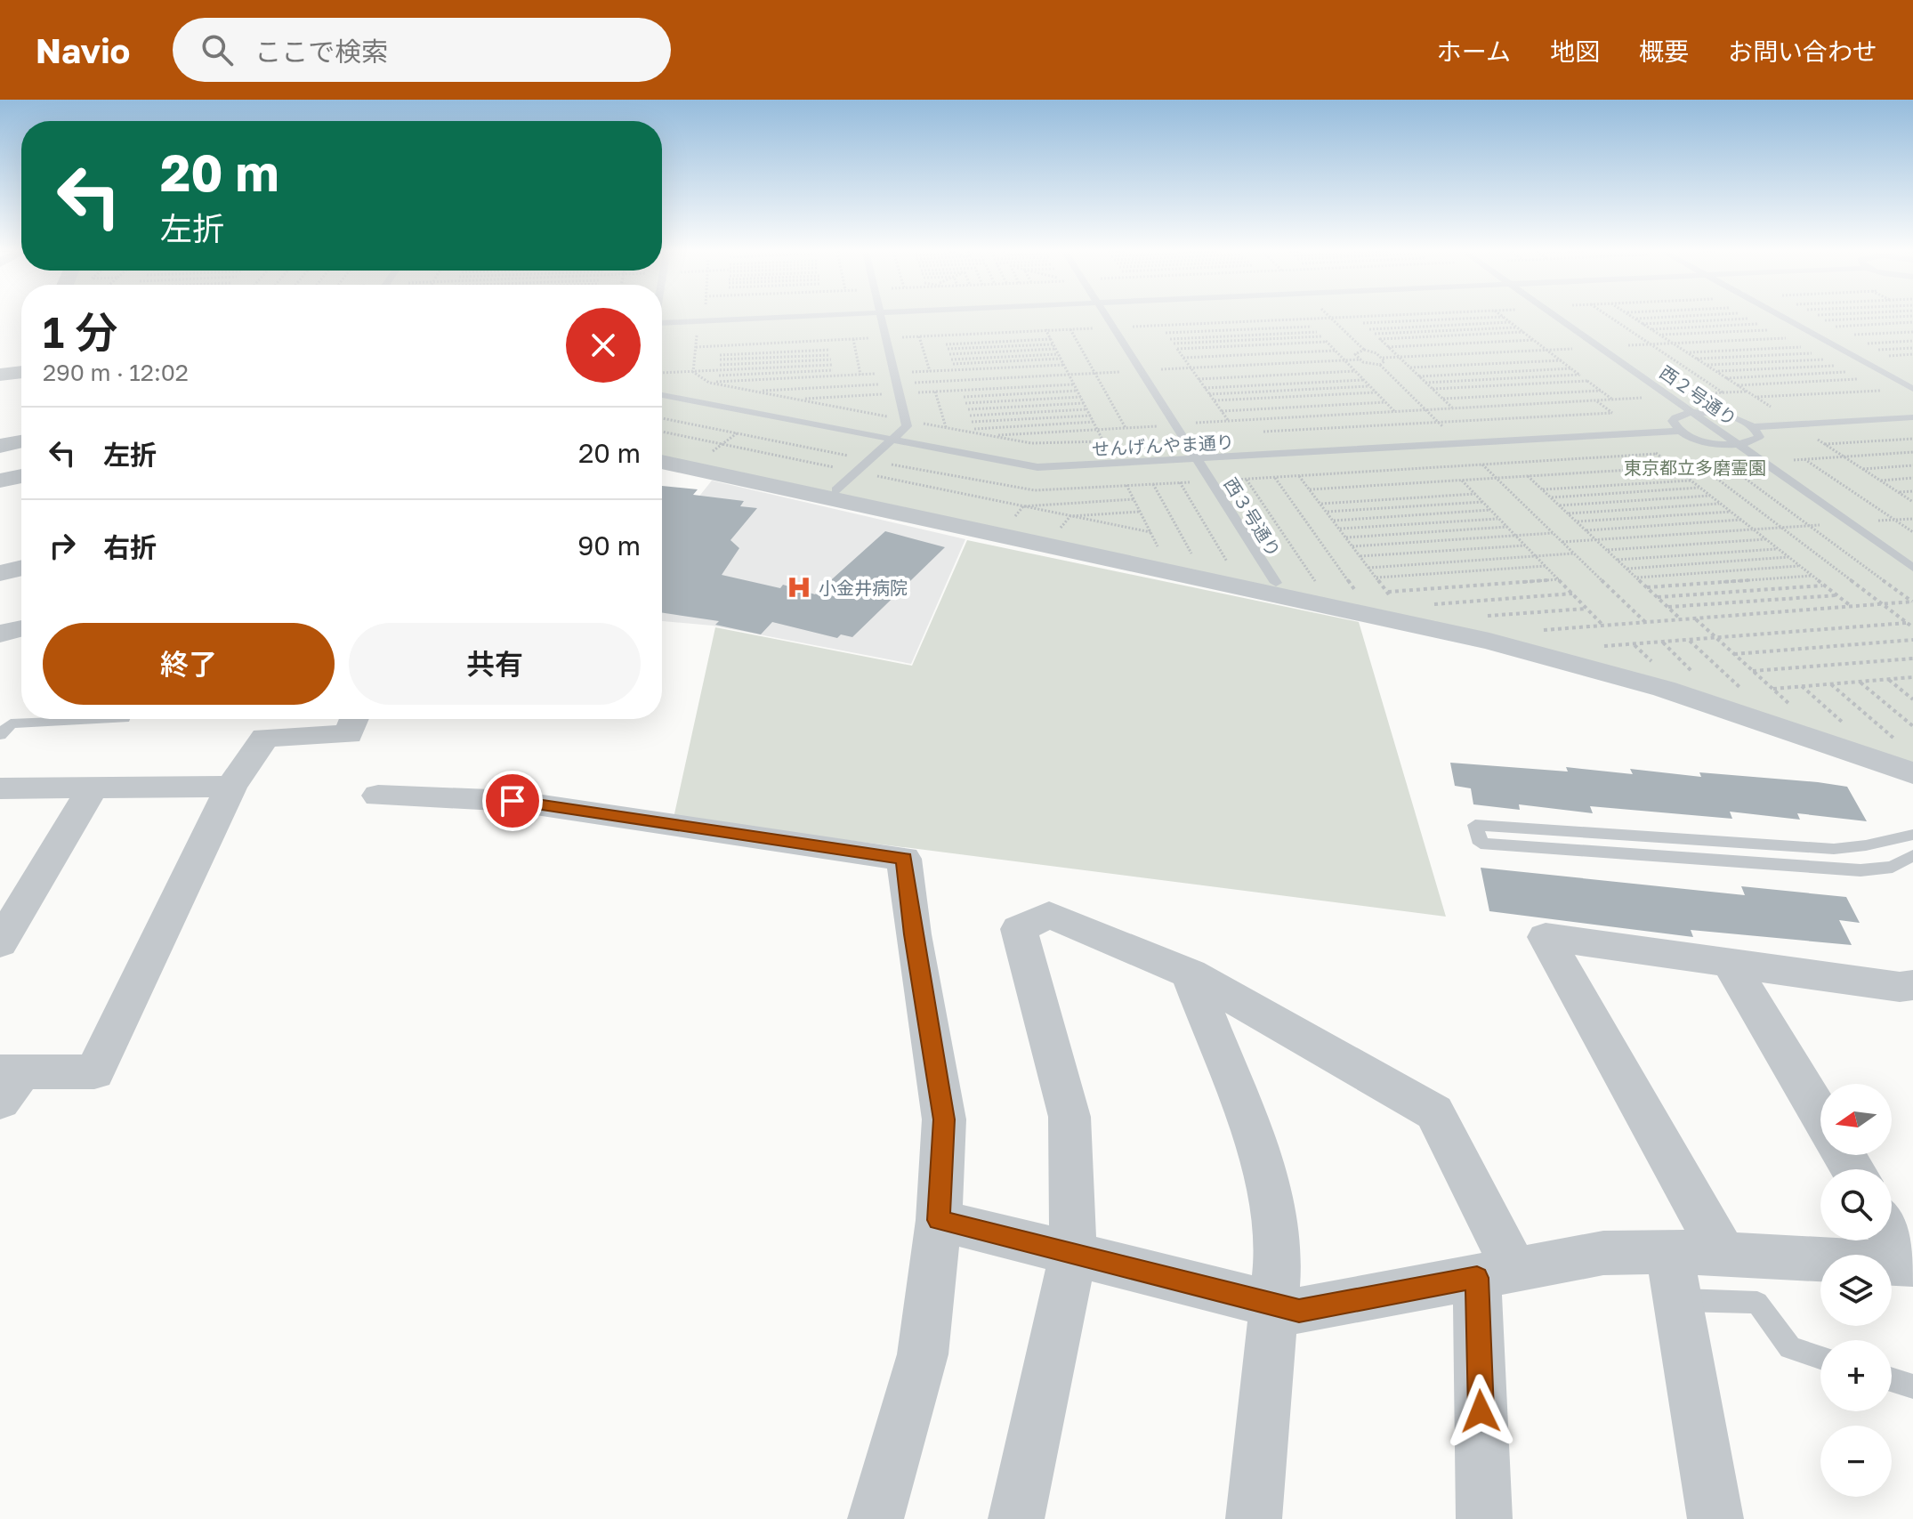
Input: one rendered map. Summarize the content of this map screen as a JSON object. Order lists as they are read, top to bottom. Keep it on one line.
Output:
{"streets":{"lane":["西２号通り","せんげんやま通り","西３号通り"]},"crossings":[["せんげんやま通り","西３号通り"]],"parks":["東京都立多磨霊園"],"places":{"hospital":["小金井病院"]},"north":"left","page":{"header":"Navio","search":"ここで検索","nav":["ホーム","地図","概要","お問い合わせ"],"turn":["20 m","左折"],"heading":["1 分","290 m · 12:02"],"list":[{"name":"左折","value":"20 m"},{"name":"右折","value":"90 m"}],"buttons":["終了","共有"],"map_buttons":["+","−"]}}
